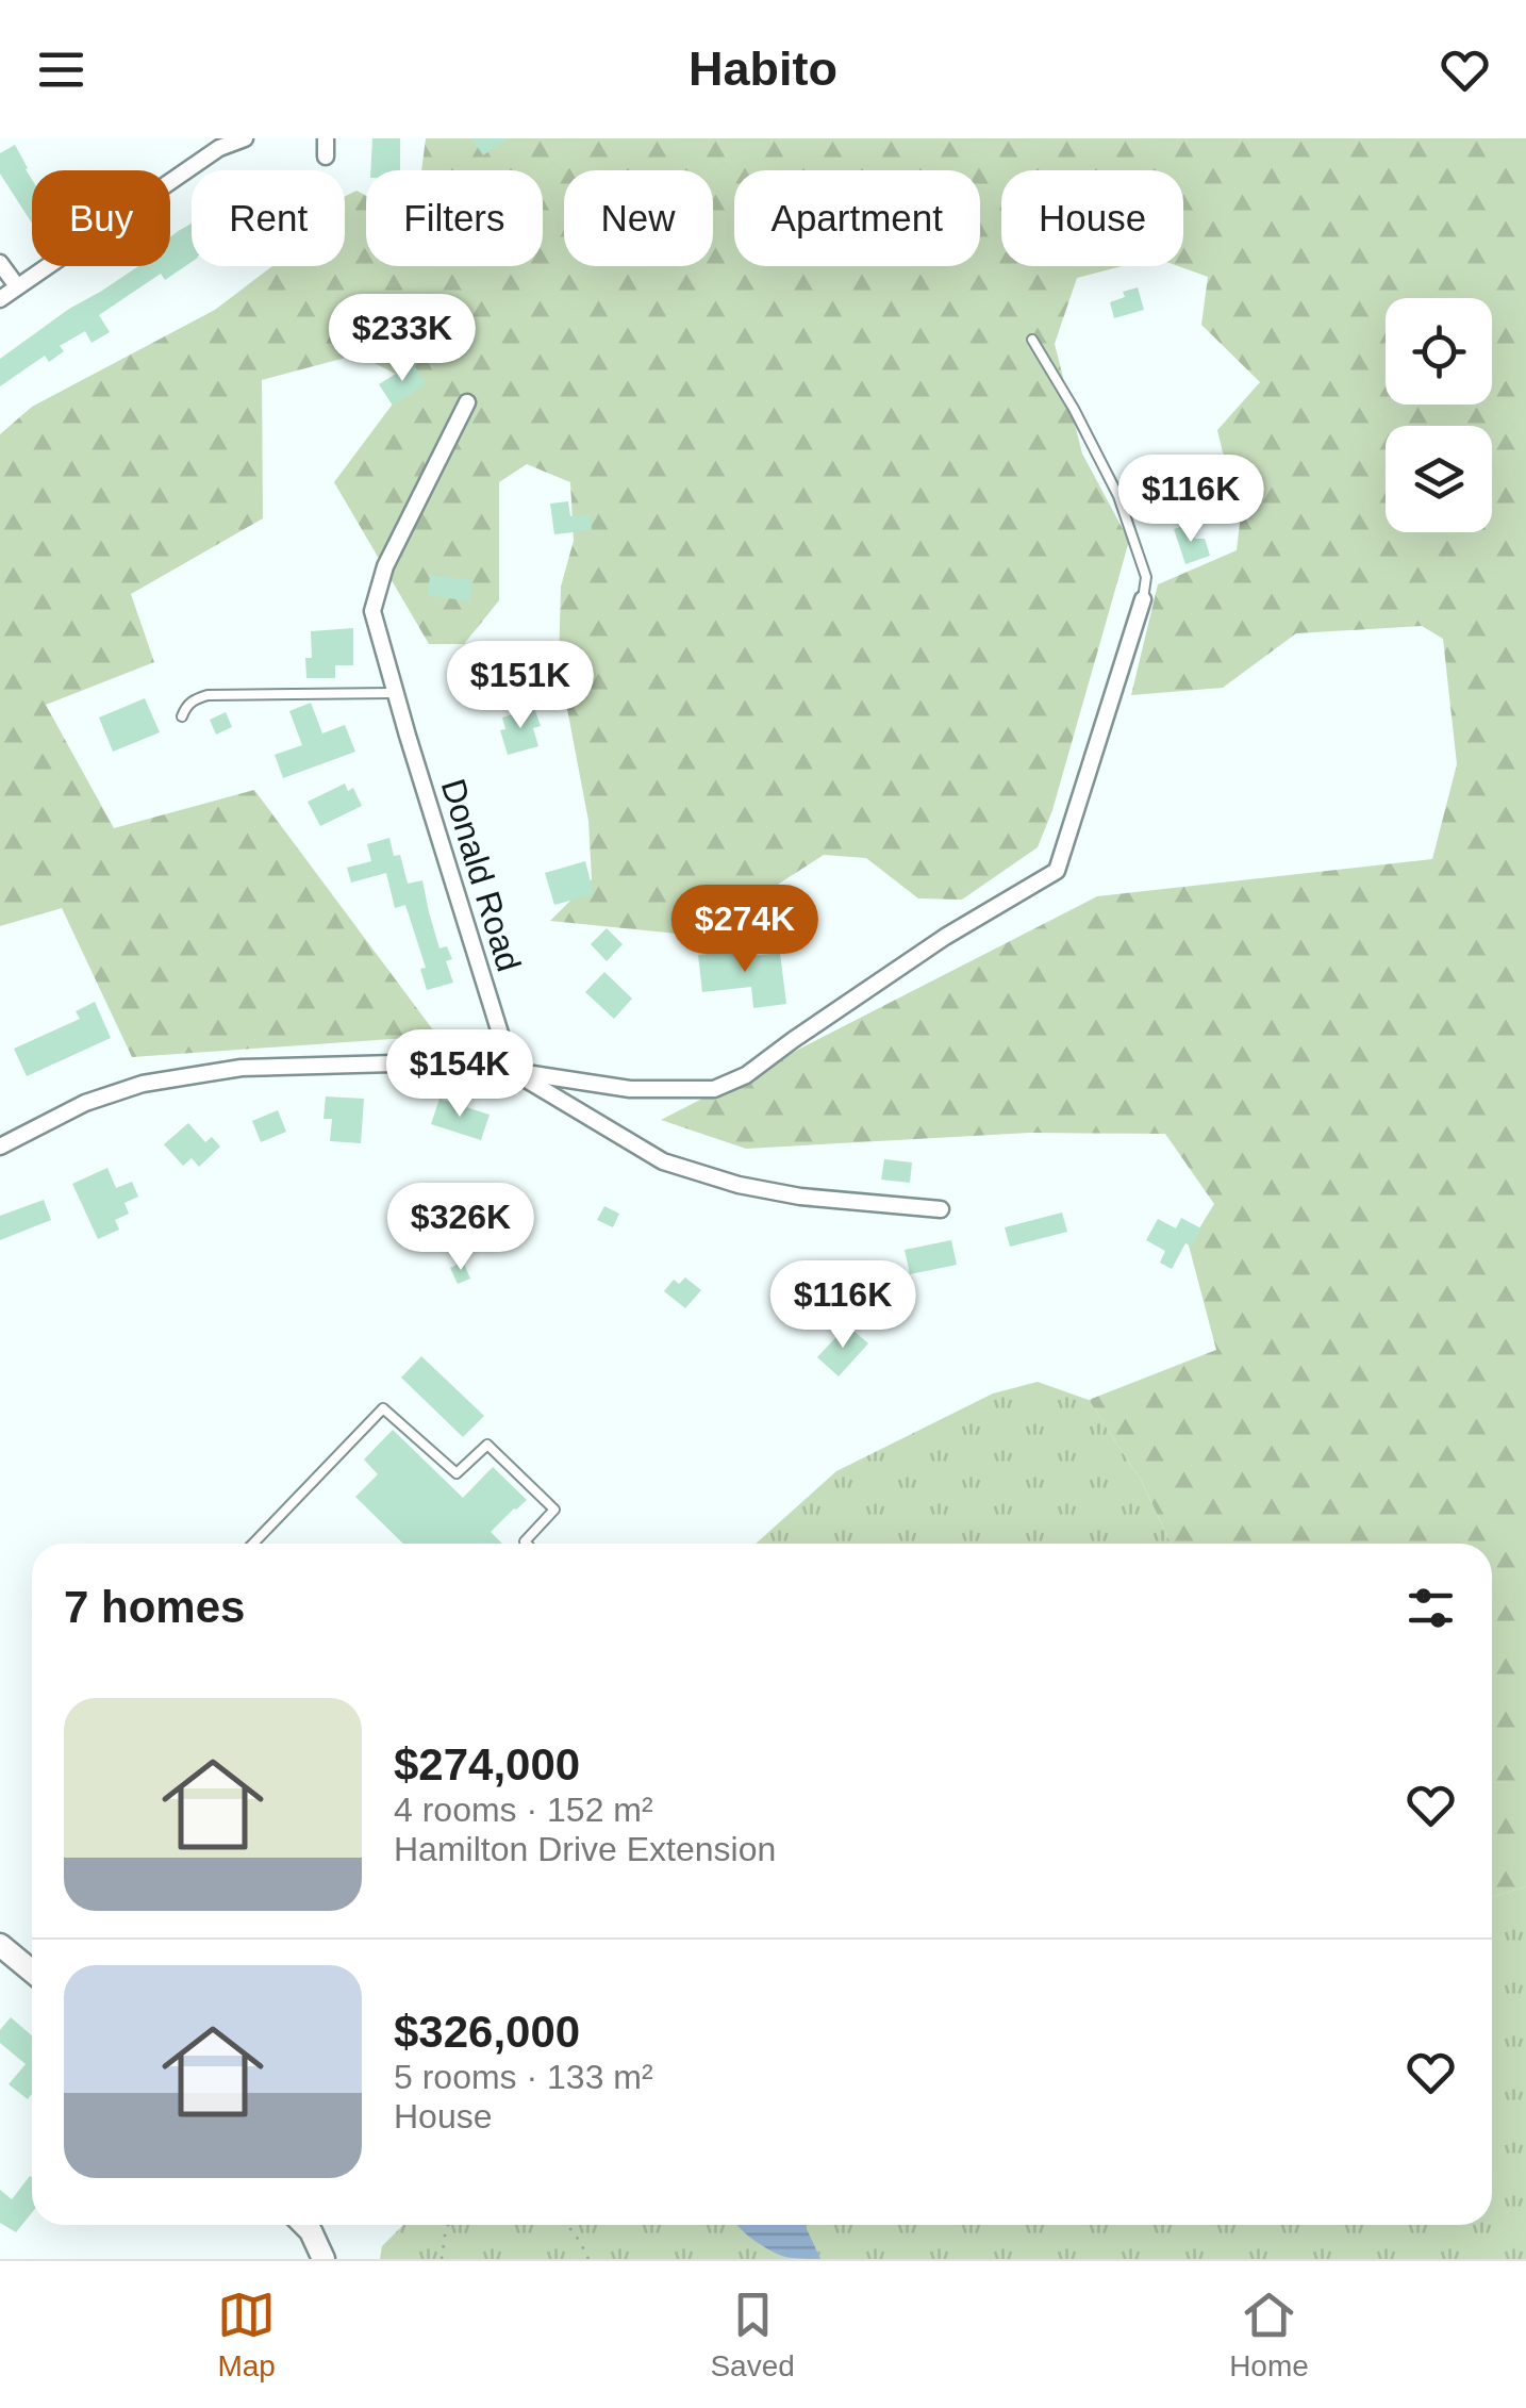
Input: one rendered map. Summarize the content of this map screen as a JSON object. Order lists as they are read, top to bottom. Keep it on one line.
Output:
{"streets":{"street":["Donald Road"]},"page":{"header":"Habito","chip":["Buy","Rent","Filters","New","Apartment","House"],"price":["$233K","$116K","$151K","$274K","$154K","$326K","$116K"],"heading":"7 homes","list":[{"name":"$274,000","note":"4 rooms · 152 m² · Hamilton Drive Extension"},{"name":"$326,000","note":"5 rooms · 133 m² · House"}],"tabs":["Map","Saved","Home"]}}
